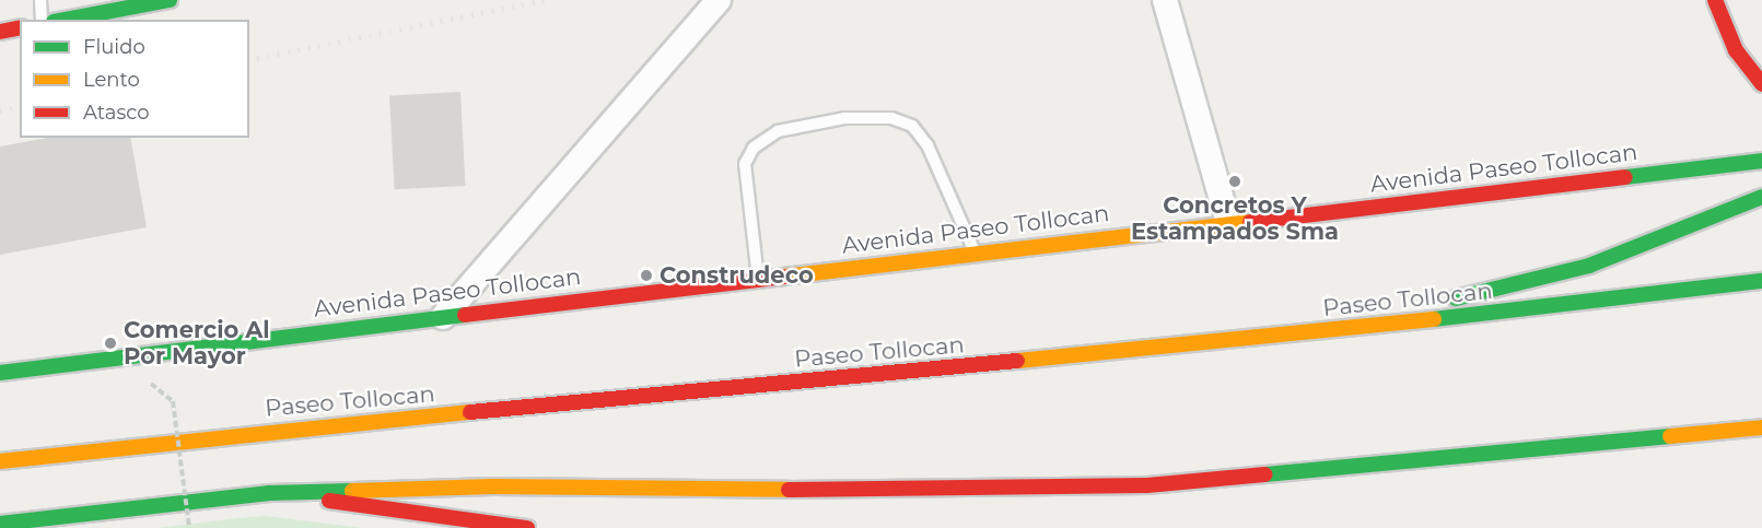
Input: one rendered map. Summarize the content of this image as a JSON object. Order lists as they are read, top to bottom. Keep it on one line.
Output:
{"streets":{"main road":["Avenida Paseo Tollocan","Paseo Tollocan"]},"places":["Concretos Y Estampados Sma","Construdeco","Comercio Al Por Mayor"],"legend":["Fluido","Lento","Atasco"]}
